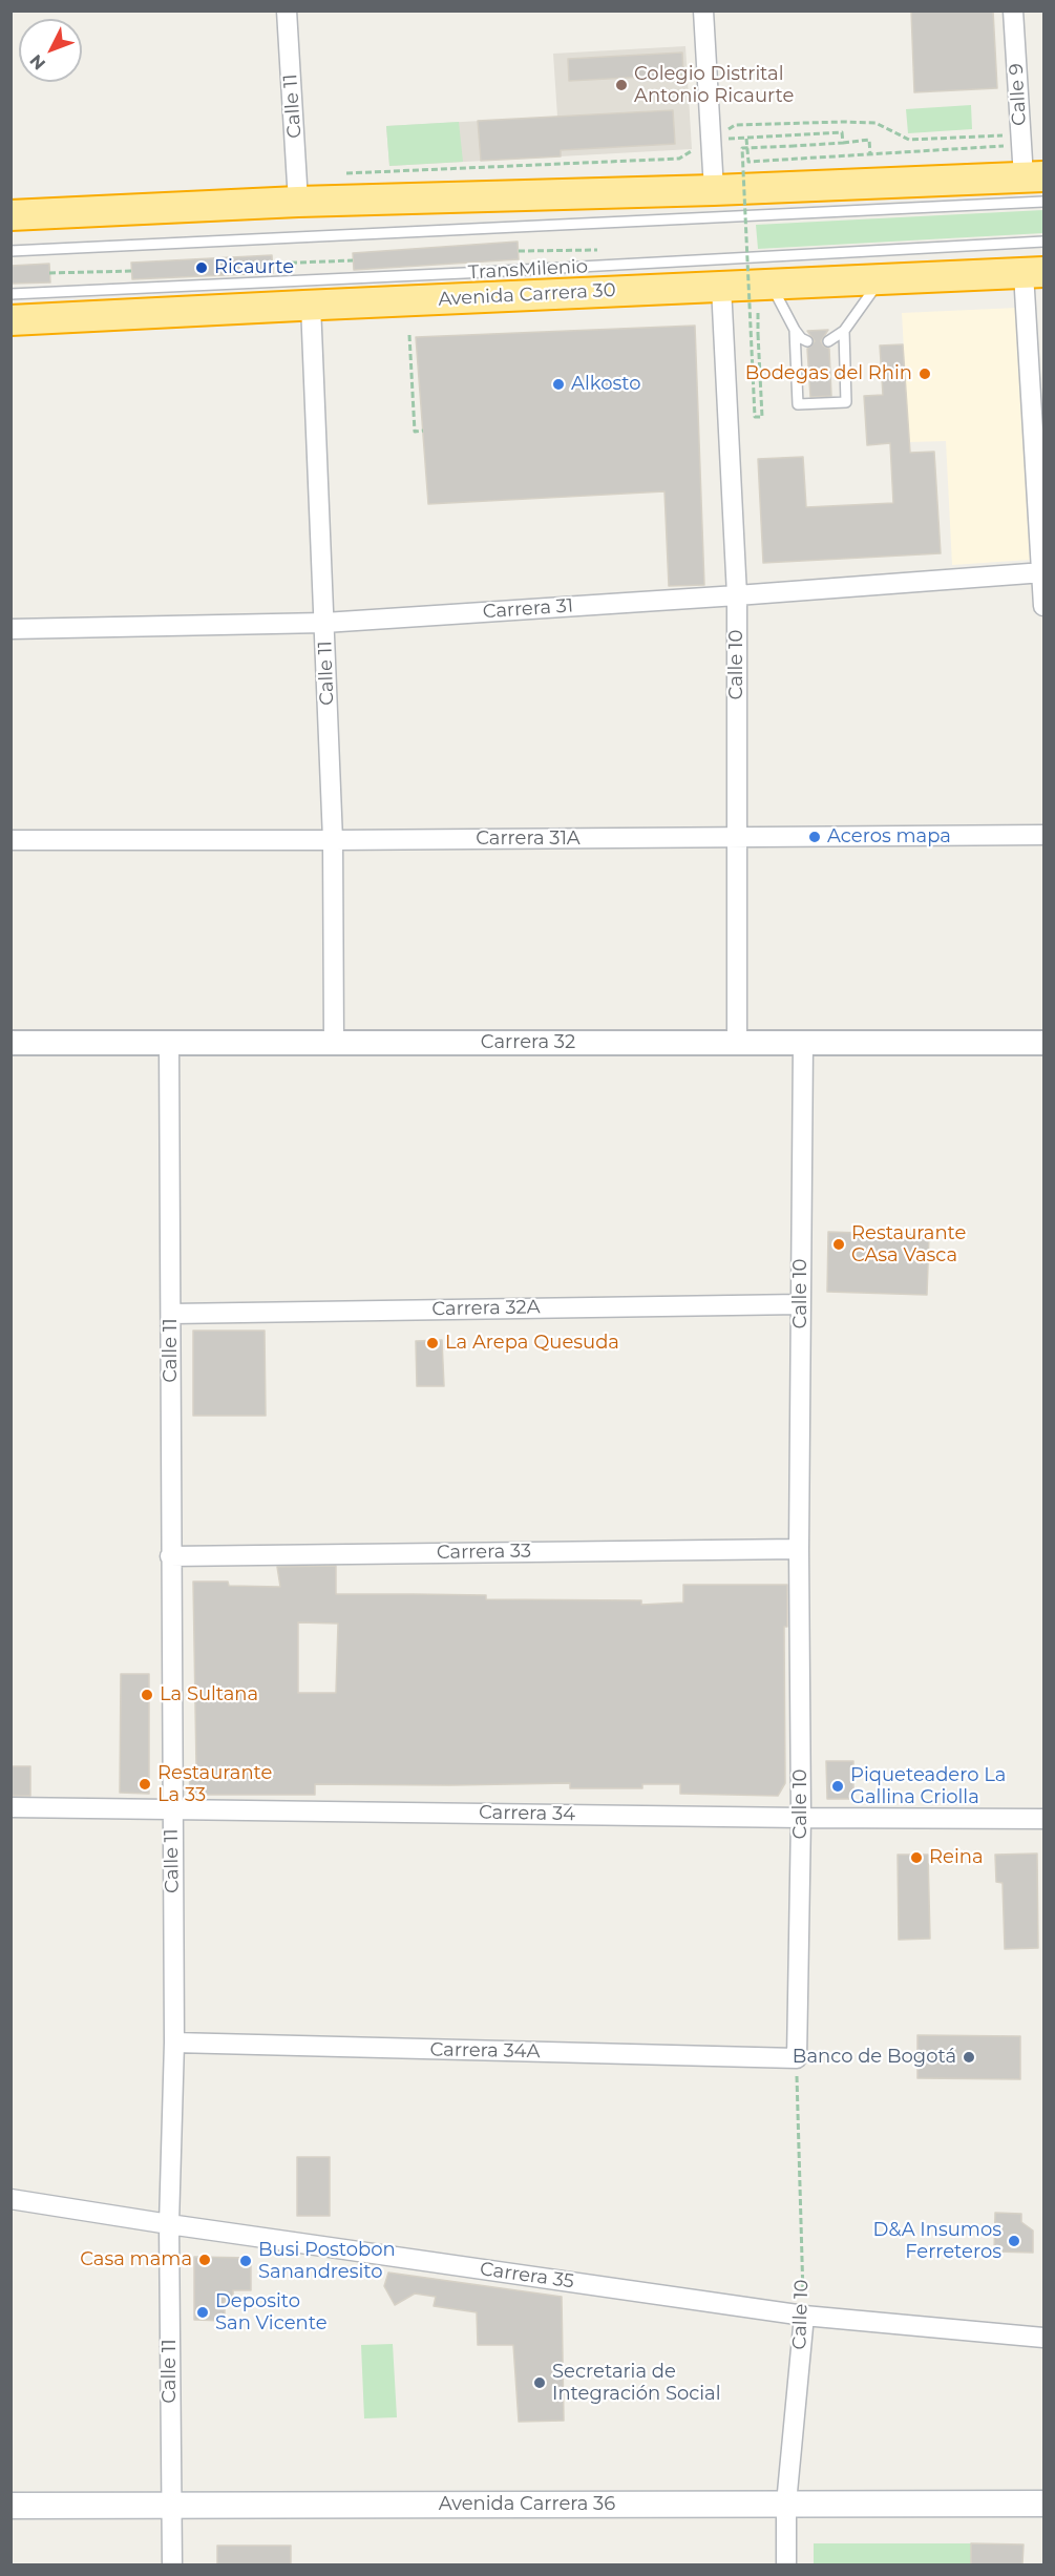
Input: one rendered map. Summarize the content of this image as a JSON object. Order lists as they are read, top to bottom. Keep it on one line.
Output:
{"streets":{"highway":["Avenida Carrera 30"],"main road":["Avenida Carrera 36"],"street":["Calle 9","Calle 11","Carrera 31","Calle 10","Carrera 31A","Carrera 32","Carrera 32A","Carrera 33","Carrera 34","Carrera 34A","Carrera 35"],"lane":["TransMilenio"]},"crossings":[["Calle 11","Avenida Carrera 30"],["Calle 11","Carrera 31"],["Calle 11","Carrera 31A"],["Calle 11","Carrera 32"],["Calle 11","Carrera 32A"],["Calle 11","Carrera 33"],["Calle 11","Carrera 34"],["Calle 11","Carrera 34A"],["Calle 11","Carrera 35"],["Calle 11","Avenida Carrera 36"],["Avenida Carrera 30","Calle 10"],["Carrera 31","Calle 10"],["Calle 10","Carrera 31A"],["Calle 10","Carrera 32"],["Calle 10","Carrera 32A"],["Calle 10","Carrera 33"],["Calle 10","Carrera 34"],["Calle 10","Carrera 34A"],["Calle 10","Carrera 35"],["Calle 10","Avenida Carrera 36"]],"places":["Colegio Distrital Antonio Ricaurte","Ricaurte","Bodegas del Rhin","Alkosto","Aceros mapa","Restaurante CAsa Vasca","La Arepa Quesuda","La Sultana","Restaurante La 33","Piqueteadero La Gallina Criolla","Reina","Banco de Bogotá","D&A Insumos Ferreteros","Casa mama","Busi Postobon Sanandresito","Deposito San Vicente","Secretaria de Integración Social"],"north":"bottom left"}
